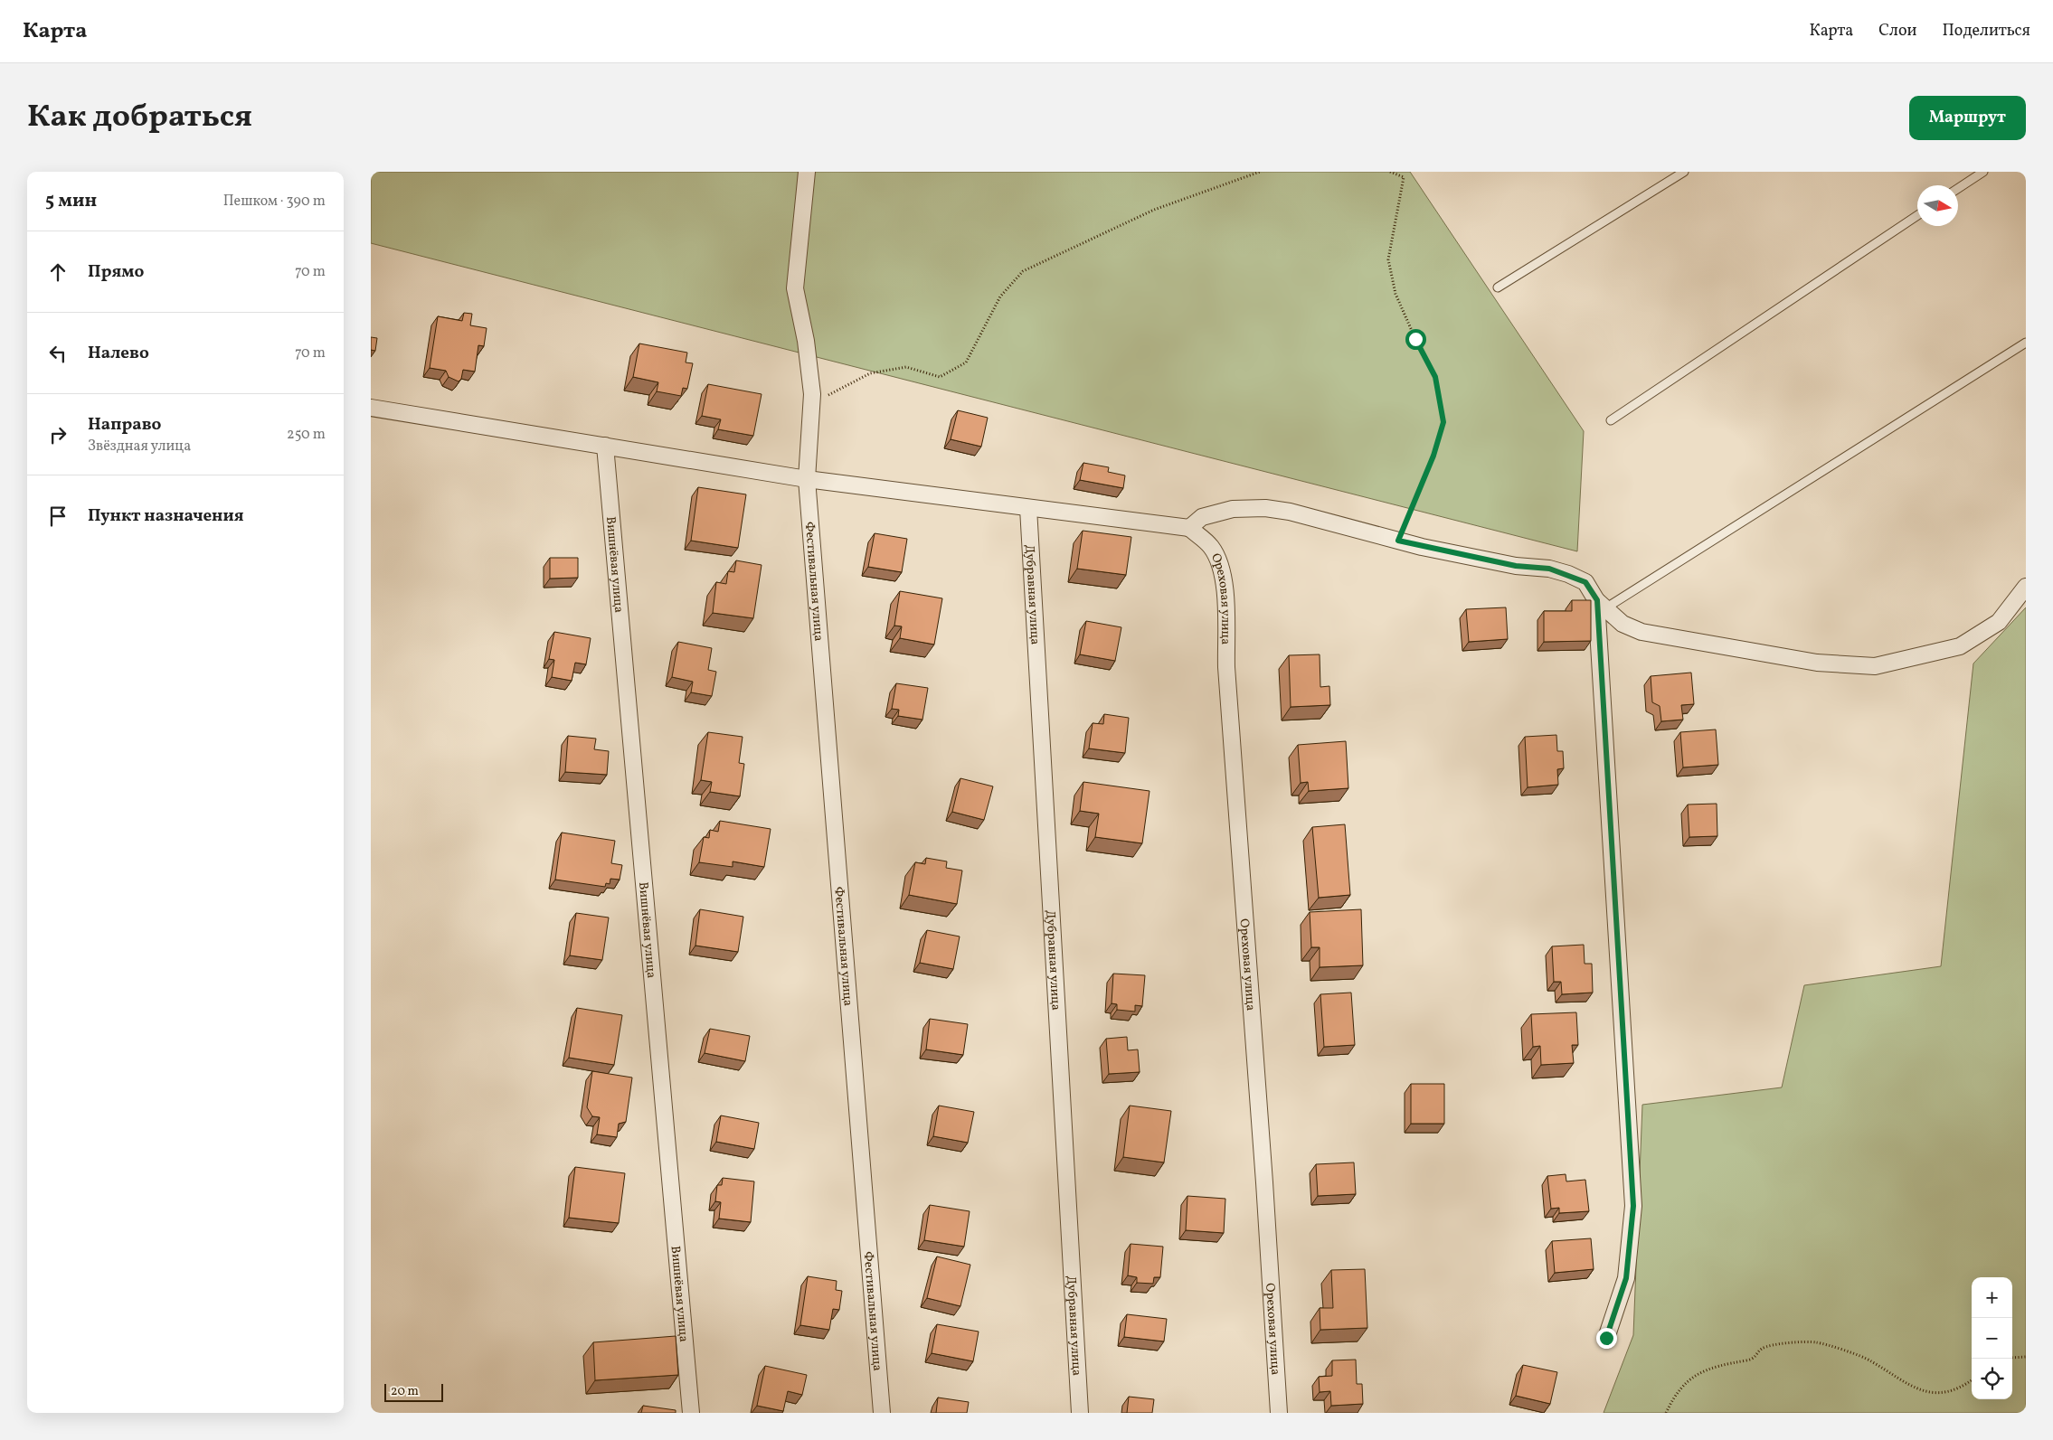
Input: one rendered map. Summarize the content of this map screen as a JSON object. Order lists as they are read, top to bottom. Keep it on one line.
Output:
{"streets":{"street":["Вишнёвая улица","Фестивальная улица","Дубравная улица","Ореховая улица"]},"scale_bar":"20 m","north":"right","page":{"header":"Карта","nav":["Карта","Слои","Поделиться"],"title":"Как добраться","buttons":"Маршрут","heading":["5 мин","Пешком · 390 m"],"list":[["Прямо","70 m"],["Налево","70 m"],["Направо","Звёздная улица","250 m"],"Пункт назначения"],"map_buttons":["+","−"],"scale":"20 m"}}
